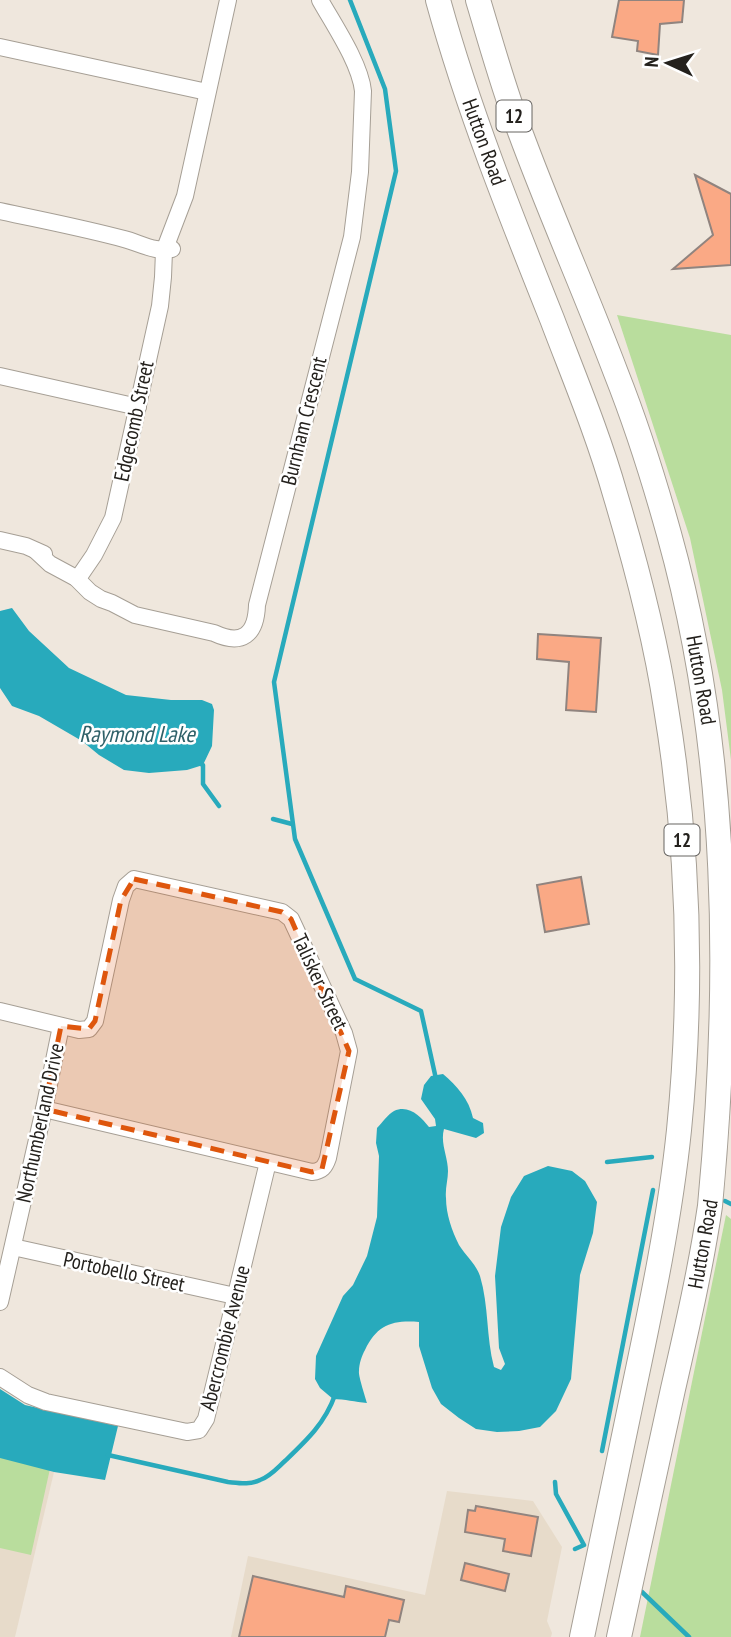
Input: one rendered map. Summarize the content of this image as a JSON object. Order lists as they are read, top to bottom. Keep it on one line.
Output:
{"streets":{"main road":["12","Hutton Road"],"street":["Edgecomb Street","Burnham Crescent","Talisker Street","Northumberland Drive","Portobello Street","Abercrombie Avenue"]},"crossings":[["Edgecomb Street","Burnham Crescent"],["Talisker Street","Northumberland Drive"],["Talisker Street","Abercrombie Avenue"],["Northumberland Drive","Portobello Street"],["Portobello Street","Abercrombie Avenue"]],"water":["Raymond Lake"],"north":"left"}
